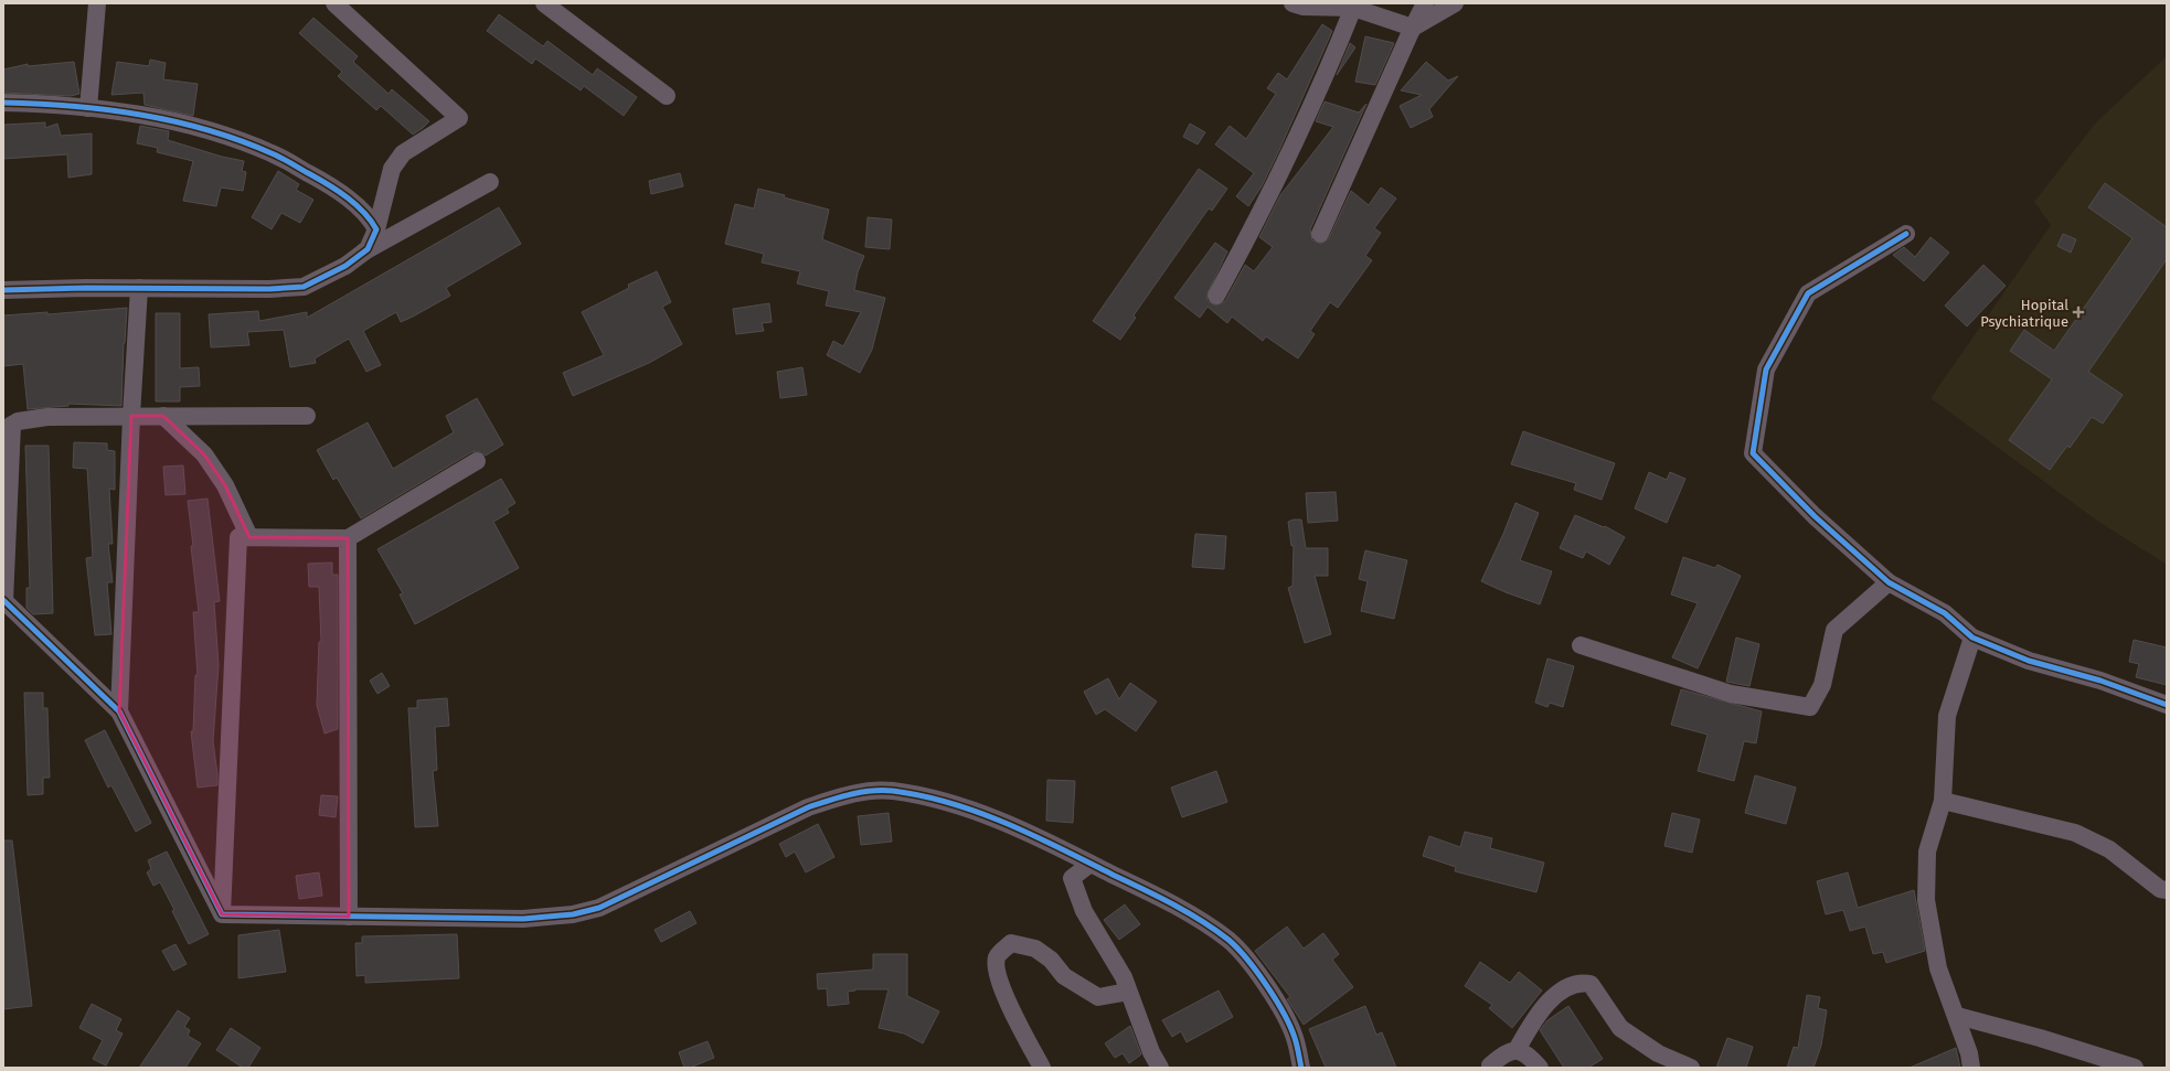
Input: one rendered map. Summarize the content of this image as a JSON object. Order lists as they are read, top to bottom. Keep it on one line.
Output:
{"places":{"health":["Hopital Psychiatrique"]}}
